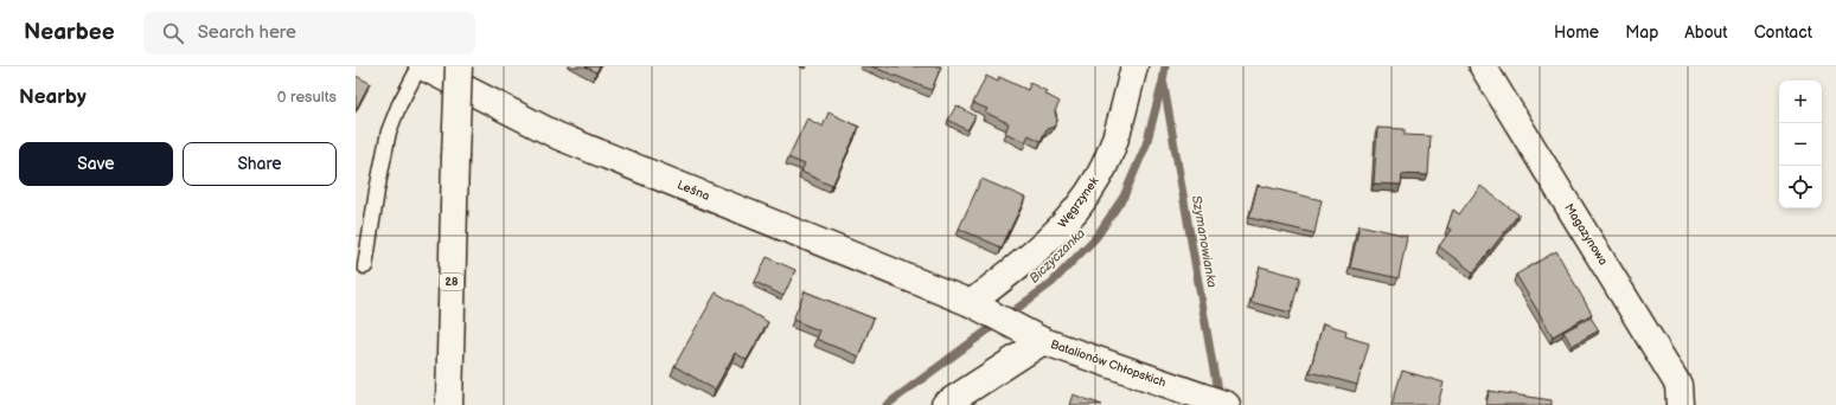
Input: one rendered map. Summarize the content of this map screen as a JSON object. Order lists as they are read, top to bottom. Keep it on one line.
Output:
{"streets":{"street":["Leśna","Węgrzynek","Magazynowa","28","Batalionów Chłopskich"]},"crossings":[["Leśna","Węgrzynek"],["Leśna","Batalionów Chłopskich"],["Węgrzynek","Batalionów Chłopskich"]],"water":["Szymanowianka","Biczyczanka"],"page":{"header":"Nearbee","search":"Search here","nav":["Home","Map","About","Contact"],"heading":["Nearby","0 results"],"map_buttons":["+","−"],"buttons":["Save","Share"]}}
